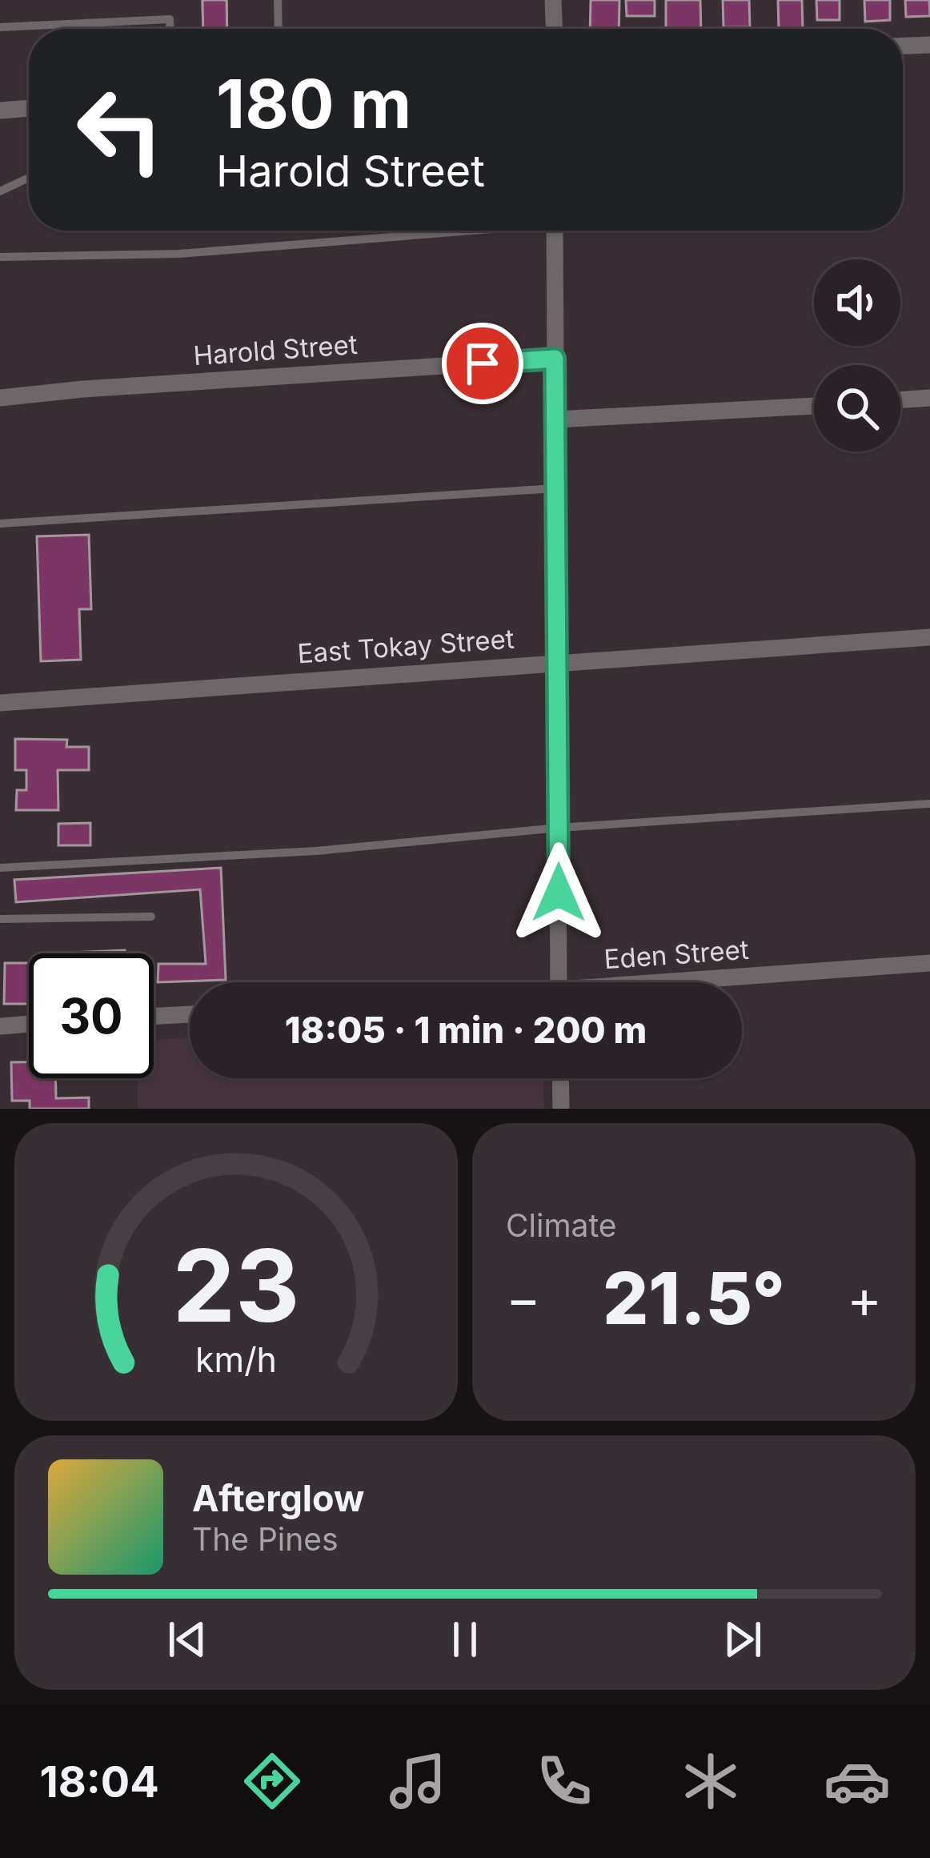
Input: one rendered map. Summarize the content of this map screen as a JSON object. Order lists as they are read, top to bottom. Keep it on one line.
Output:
{"streets":{"street":["Harold Street","East Tokay Street","Eden Street"]},"page":{"turn":["180 m","Harold Street"],"limit":"30","trip":"18:05 · 1 min · 200 m","tile":"Climate","heat":["−","21.5°","+"],"song":["Afterglow","The Pines"],"tabs":"18:04","gauge":["23","km/h"]}}
